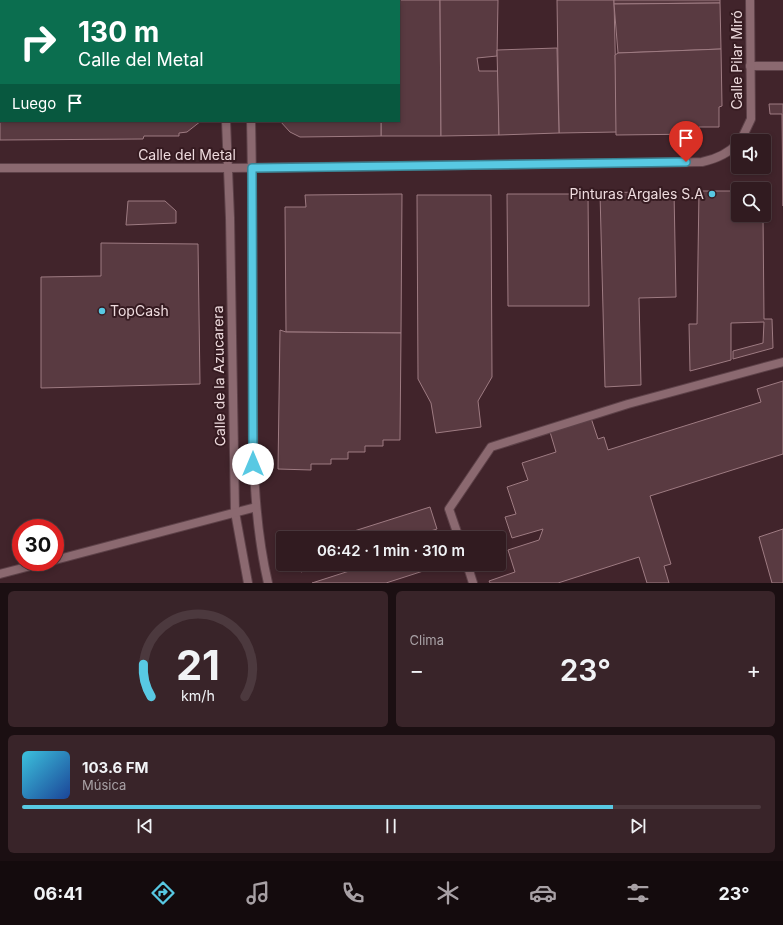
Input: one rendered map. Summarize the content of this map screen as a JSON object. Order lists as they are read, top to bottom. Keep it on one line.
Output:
{"streets":{"street":["Calle Pilar Miró","Calle del Metal","Calle de la Azucarera"]},"crossings":[["Calle del Metal","Calle de la Azucarera"]],"places":["Pinturas Argales S.A","TopCash"],"page":{"turn":["130 m","Calle del Metal"],"then":"Luego","limit":"30","trip":"06:42 · 1 min · 310 m","tile":"Clima","heat":["−","23°","+"],"song":["103.6 FM","Música"],"tabs":["06:41","23°"],"gauge":["21","km/h"]}}
